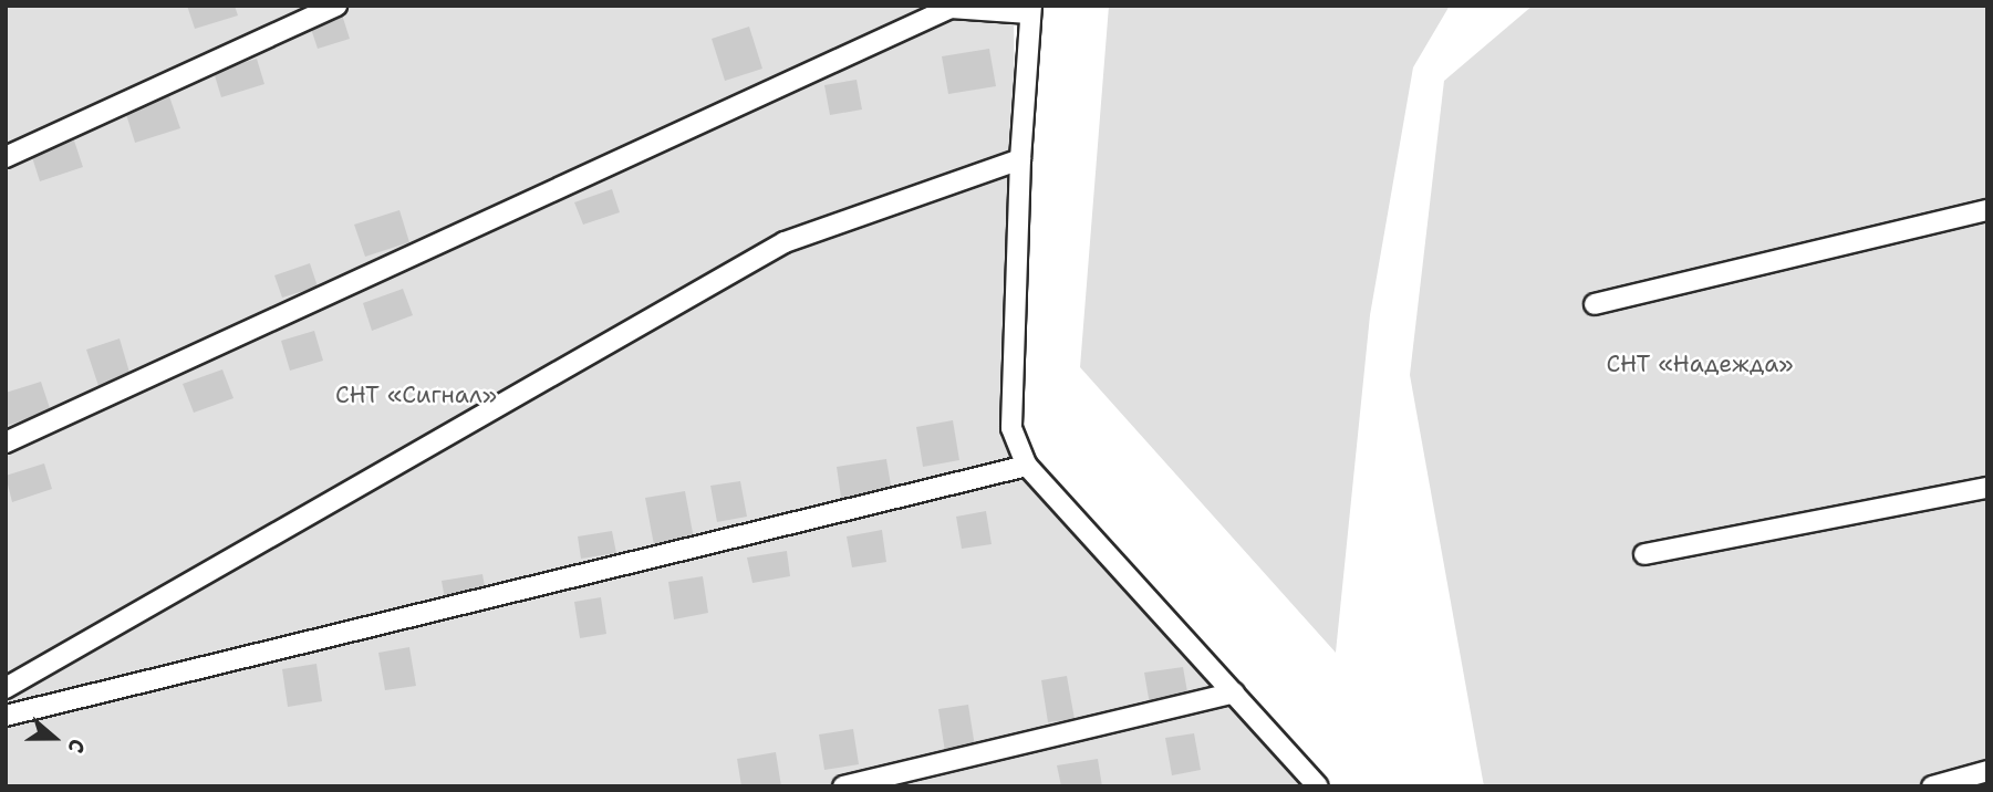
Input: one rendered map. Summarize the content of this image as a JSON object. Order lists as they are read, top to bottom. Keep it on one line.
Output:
{"parks":["СНТ «Надежда»","СНТ «Сигнал»"],"north":"right"}
